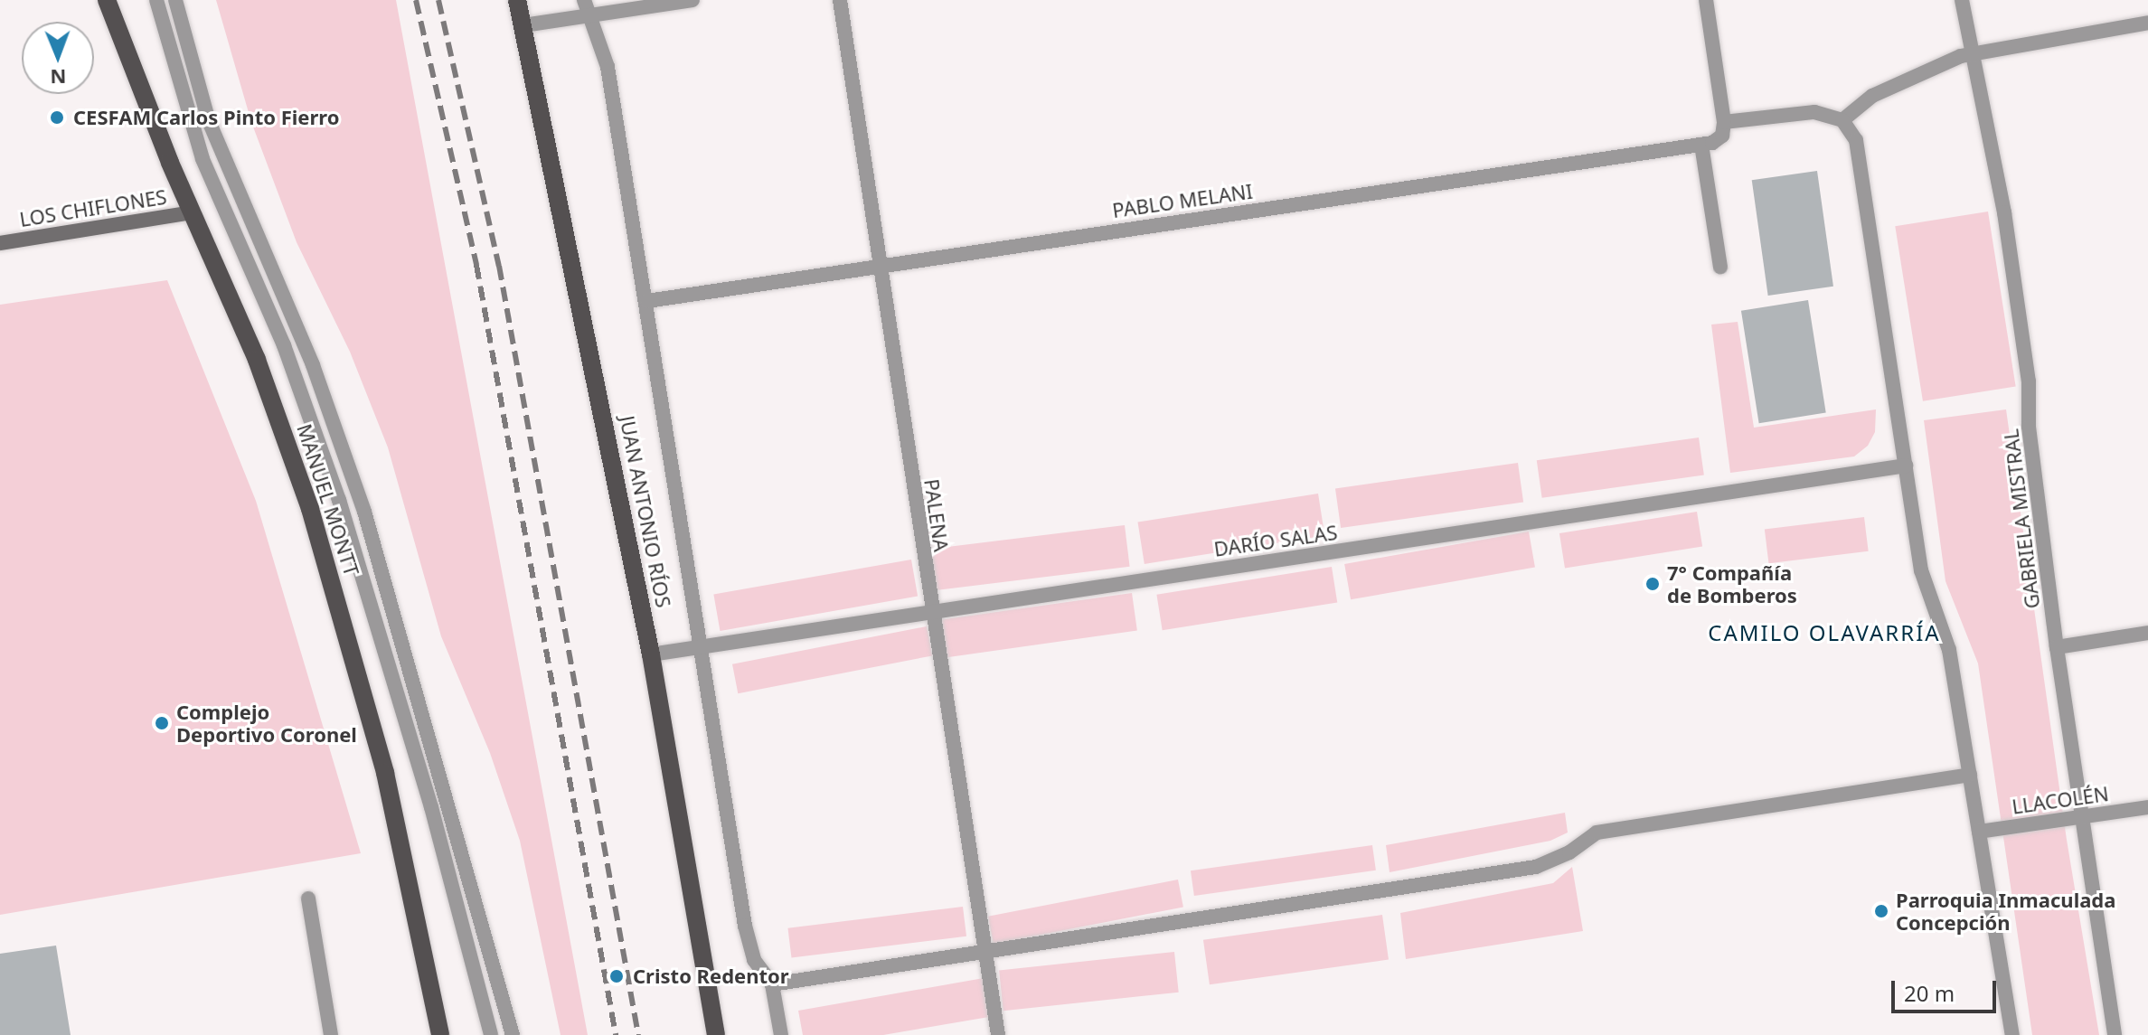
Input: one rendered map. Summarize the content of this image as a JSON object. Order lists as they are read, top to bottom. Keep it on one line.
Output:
{"streets":{"main road":["MANUEL MONTT","JUAN ANTONIO RÍOS"],"street":["PABLO MELANI","LOS CHIFLONES","PALENA","GABRIELA MISTRAL","DARÍO SALAS","LLACOLÉN"]},"crossings":[["PABLO MELANI","PALENA"],["LOS CHIFLONES","MANUEL MONTT"],["JUAN ANTONIO RÍOS","DARÍO SALAS"],["PALENA","DARÍO SALAS"],["GABRIELA MISTRAL","LLACOLÉN"]],"districts":["CAMILO OLAVARRÍA"],"places":["CESFAM Carlos Pinto Fierro","7° Compañía de Bomberos","Complejo Deportivo Coronel","Parroquia Inmaculada Concepción","Cristo Redentor"],"scale_bar":"20 m","north":"bottom"}
